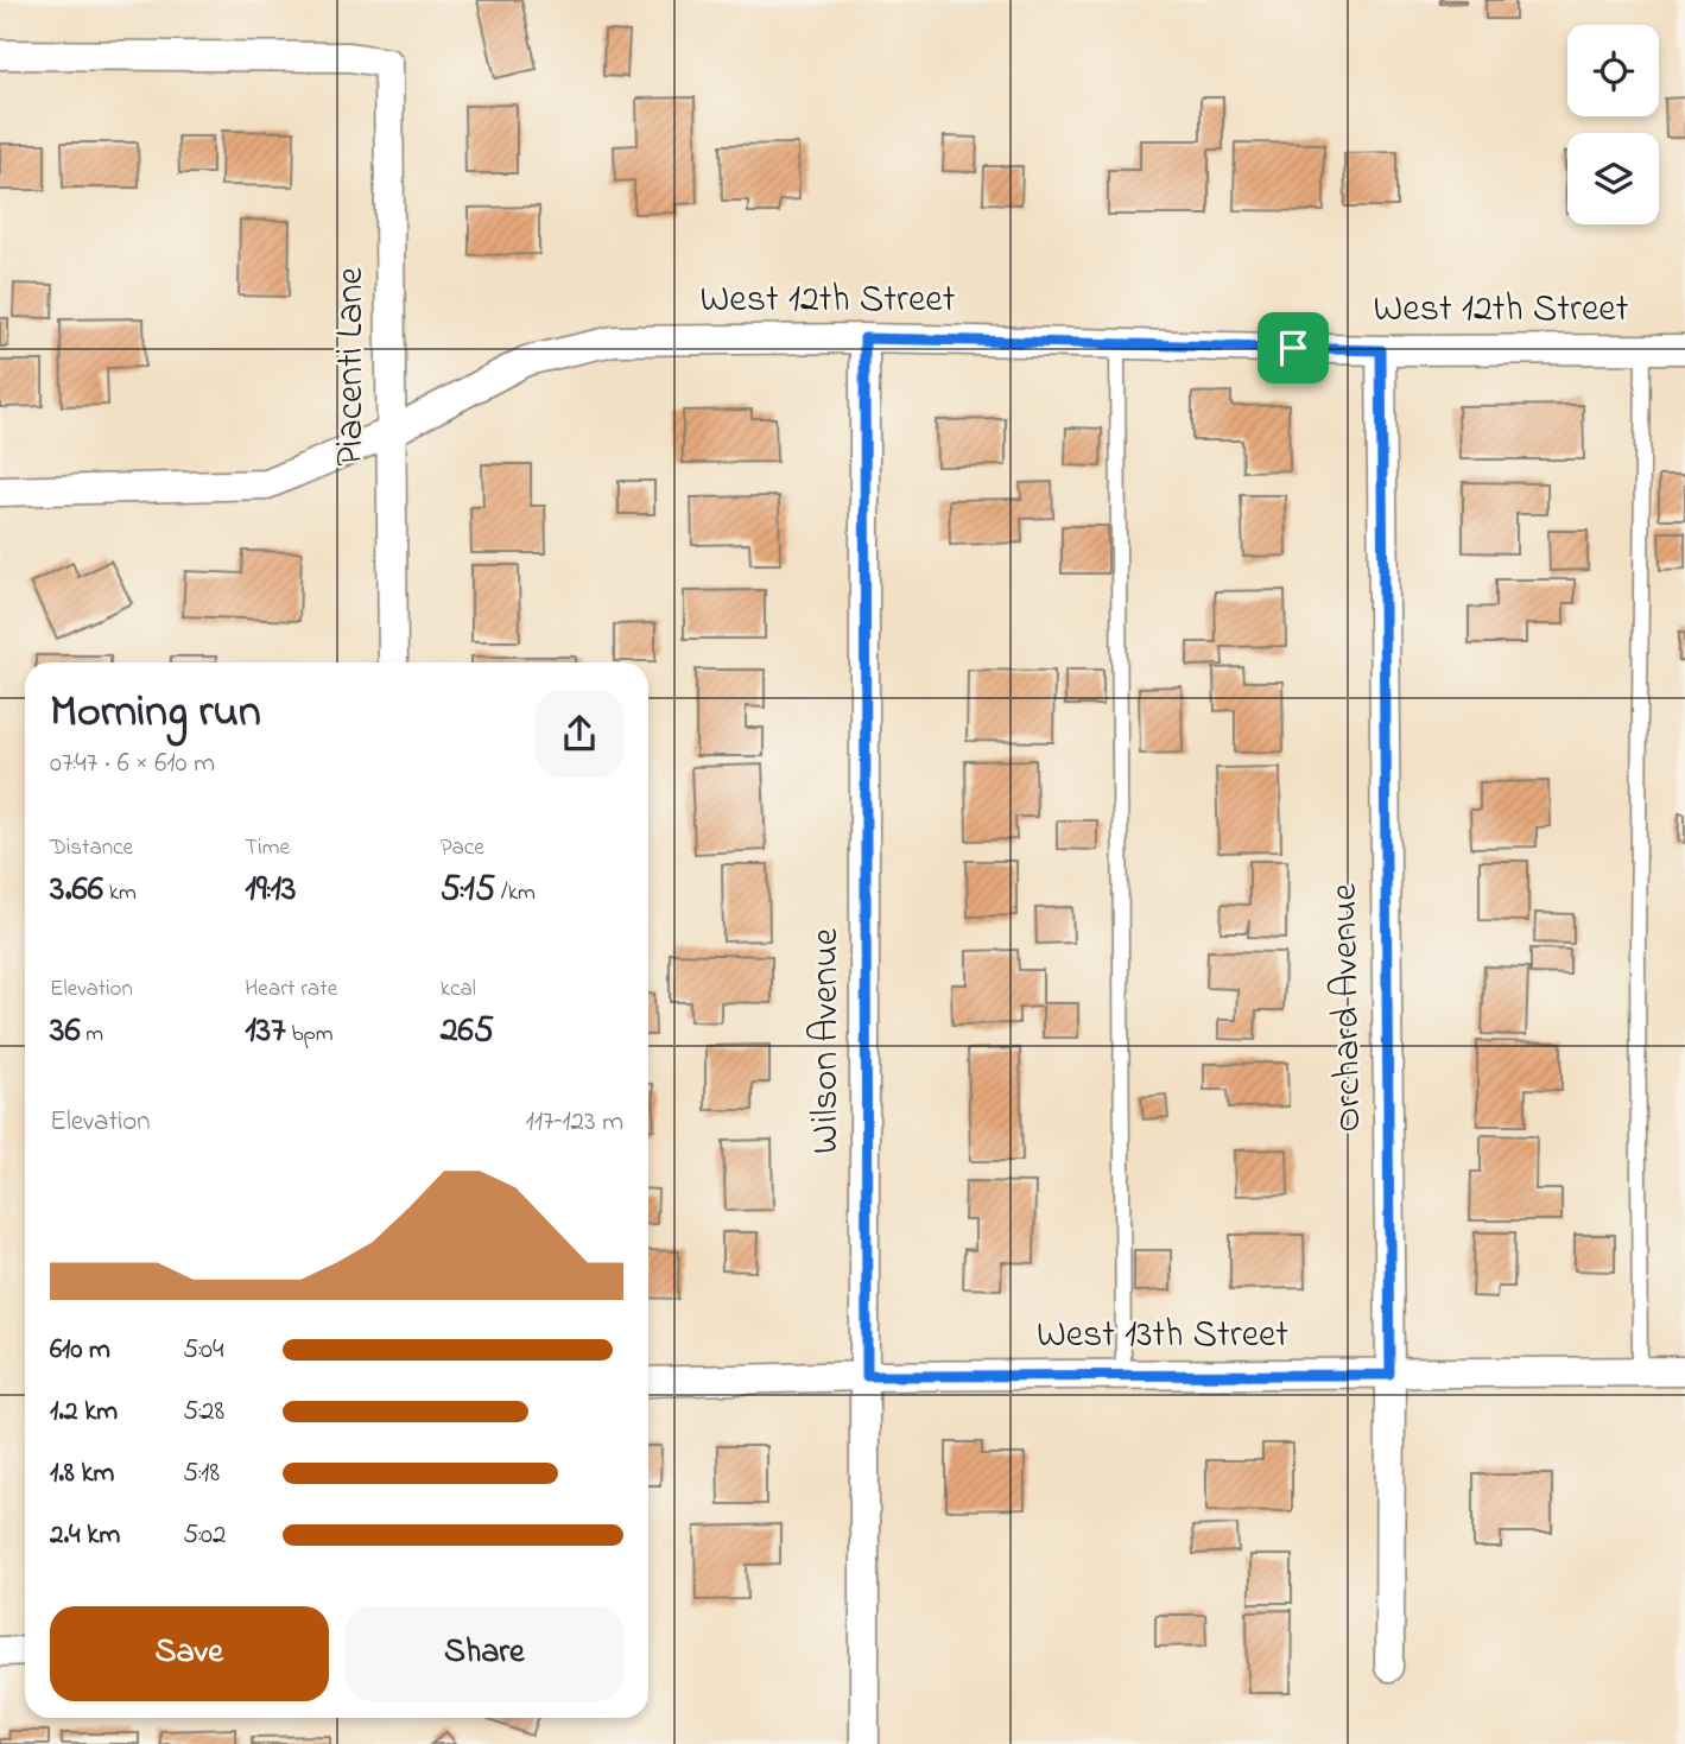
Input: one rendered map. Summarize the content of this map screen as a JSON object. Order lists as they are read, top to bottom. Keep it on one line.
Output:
{"streets":{"street":["West 12th Street","Piacenti Lane","Orchard Avenue","Wilson Avenue","West 13th Street"]},"crossings":[["West 12th Street","Piacenti Lane"],["West 12th Street","Orchard Avenue"],["West 12th Street","Wilson Avenue"],["Orchard Avenue","West 13th Street"],["Wilson Avenue","West 13th Street"]],"page":{"heading":["Morning run","07:47 · 6 × 610 m"],"stats":[["Distance","3.66 km"],["Time","19:13"],["Pace","5:15 /km"],["Elevation","36 m"],["Heart rate","137 bpm"],["kcal","265"]],"chart":["Elevation","117–123 m"],"list":[{"name":"610 m","note":"5:04"},{"name":"1.2 km","note":"5:28"},{"name":"1.8 km","note":"5:18"},{"name":"2.4 km","note":"5:02"}],"buttons":["Save","Share"]}}
